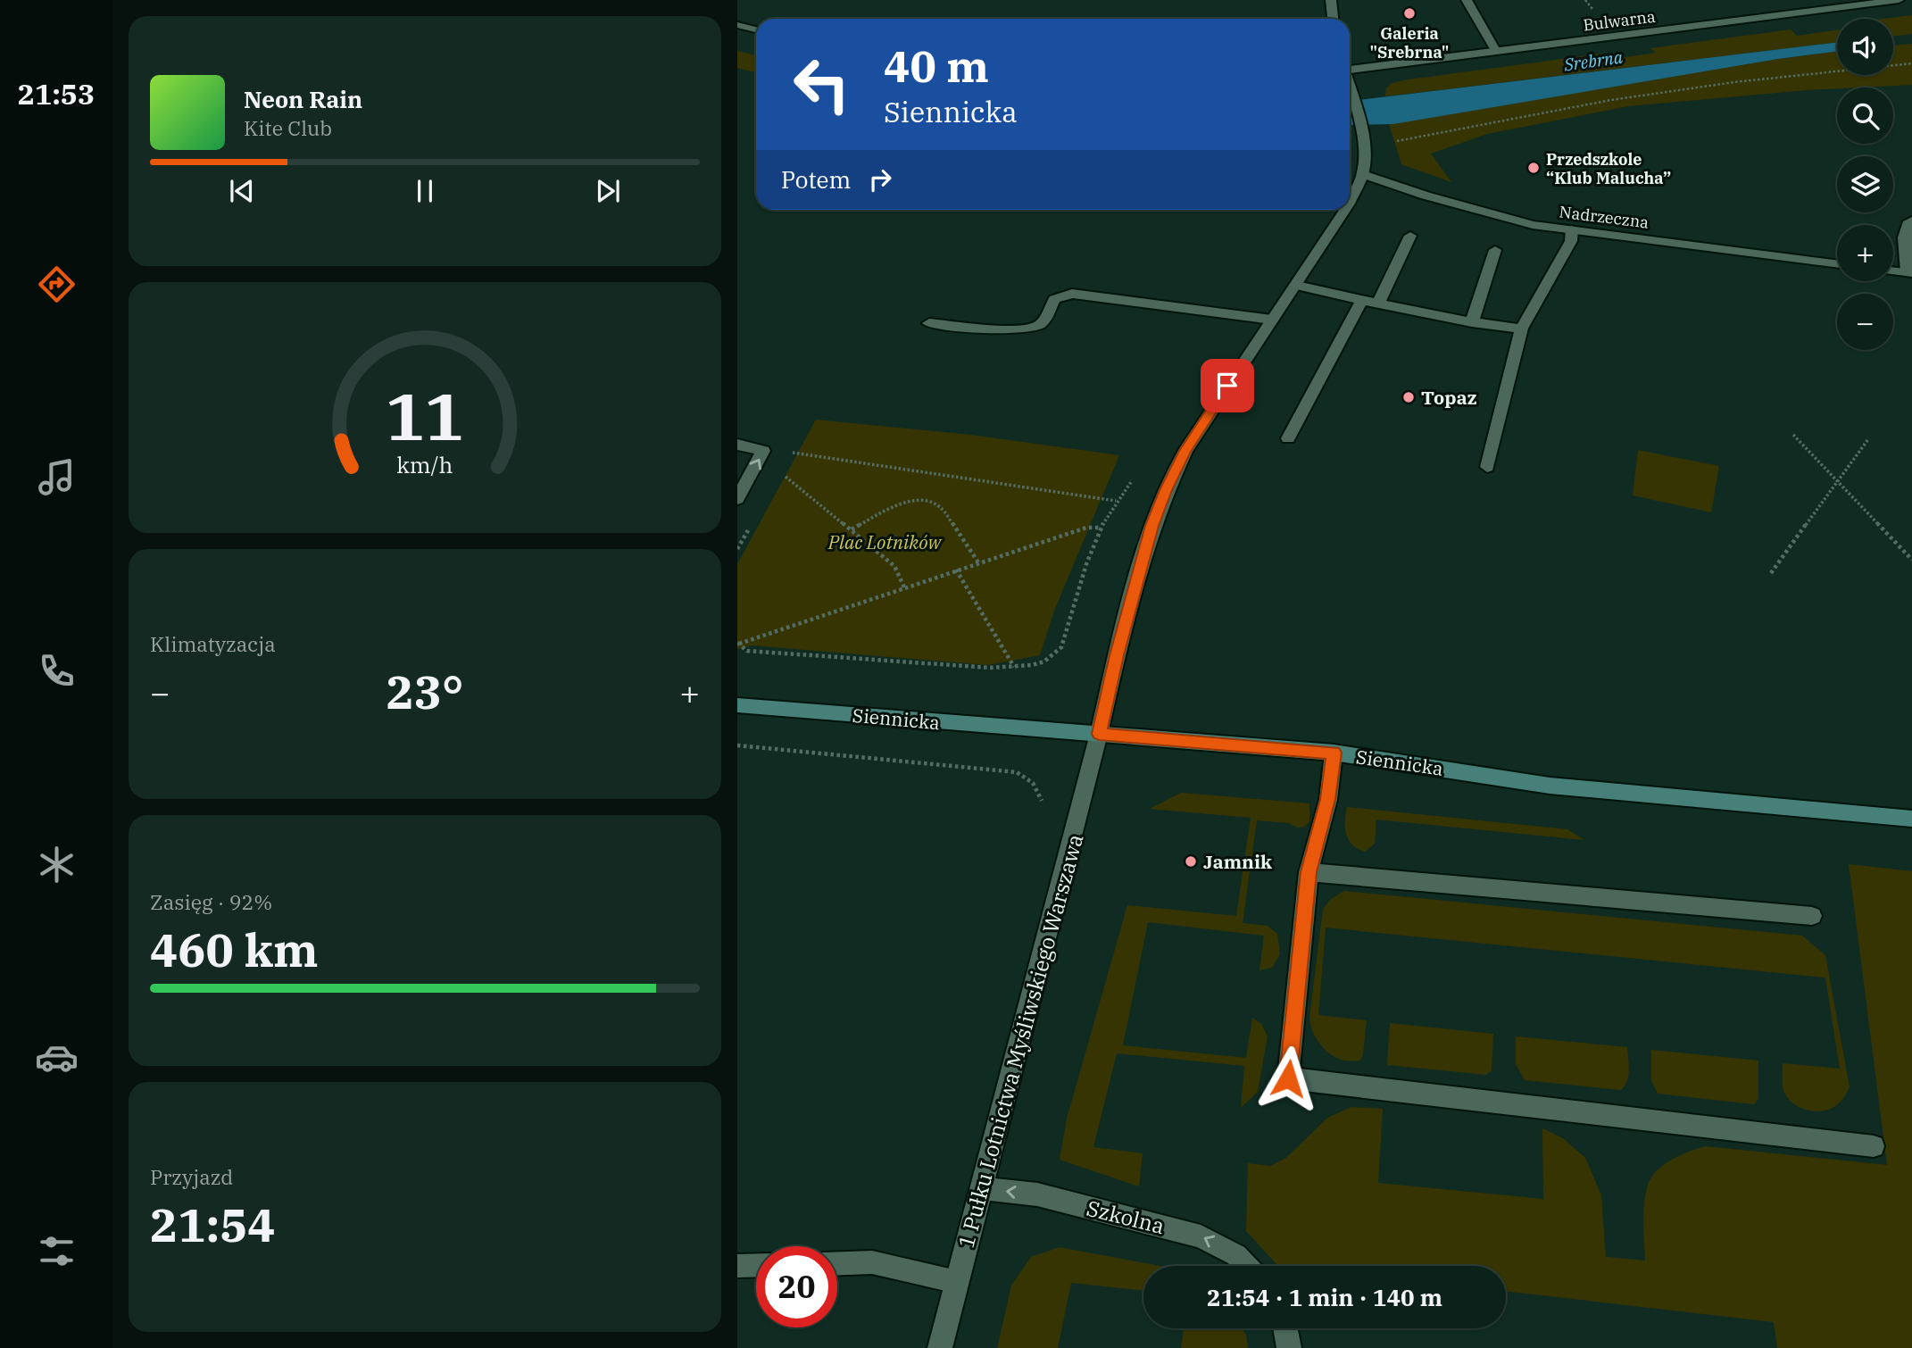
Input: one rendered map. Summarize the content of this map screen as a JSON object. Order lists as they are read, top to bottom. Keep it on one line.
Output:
{"streets":{"main road":["Siennicka"],"street":["Bulwarna","Nadrzeczna","1 Pułku Lotnictwa Myśliwskiego Warszawa","Szkolna"]},"crossings":[["Nadrzeczna","1 Pułku Lotnictwa Myśliwskiego Warszawa"],["Siennicka","1 Pułku Lotnictwa Myśliwskiego Warszawa"],["1 Pułku Lotnictwa Myśliwskiego Warszawa","Szkolna"]],"one_way":["Szkolna"],"water":["Srebrna"],"parks":["Plac Lotników"],"places":["Galeria \"Srebrna\"","Przedszkole “Klub Malucha”","Topaz","Jamnik"],"page":{"tabs":"21:53","map_buttons":["+","−"],"turn":["40 m","Siennicka"],"song":["Neon Rain","Kite Club"],"then":"Potem","tile":["Klimatyzacja",["Zasięg · 92%","460 km"],["Przyjazd","21:54"]],"heat":["−","23°","+"],"limit":"20","trip":"21:54 · 1 min · 140 m","gauge":["11","km/h"]}}
